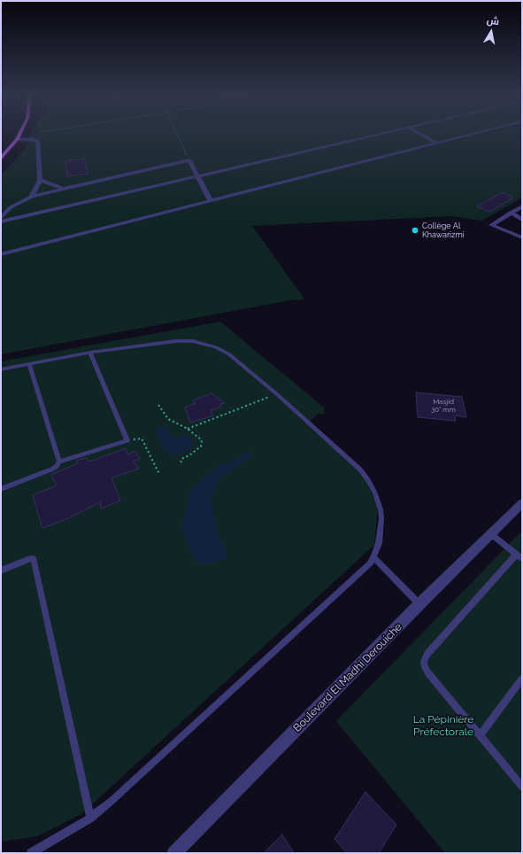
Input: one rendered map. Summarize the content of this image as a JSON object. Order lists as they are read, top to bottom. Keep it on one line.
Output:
{"streets":{"street":["Boulevard El Madhi Derouiche"]},"parks":["La Pépinière Préfectorale"],"places":["Collège Al Khawarizmi"],"house_numbers":["Masjid 30° mm"],"north":"top"}
